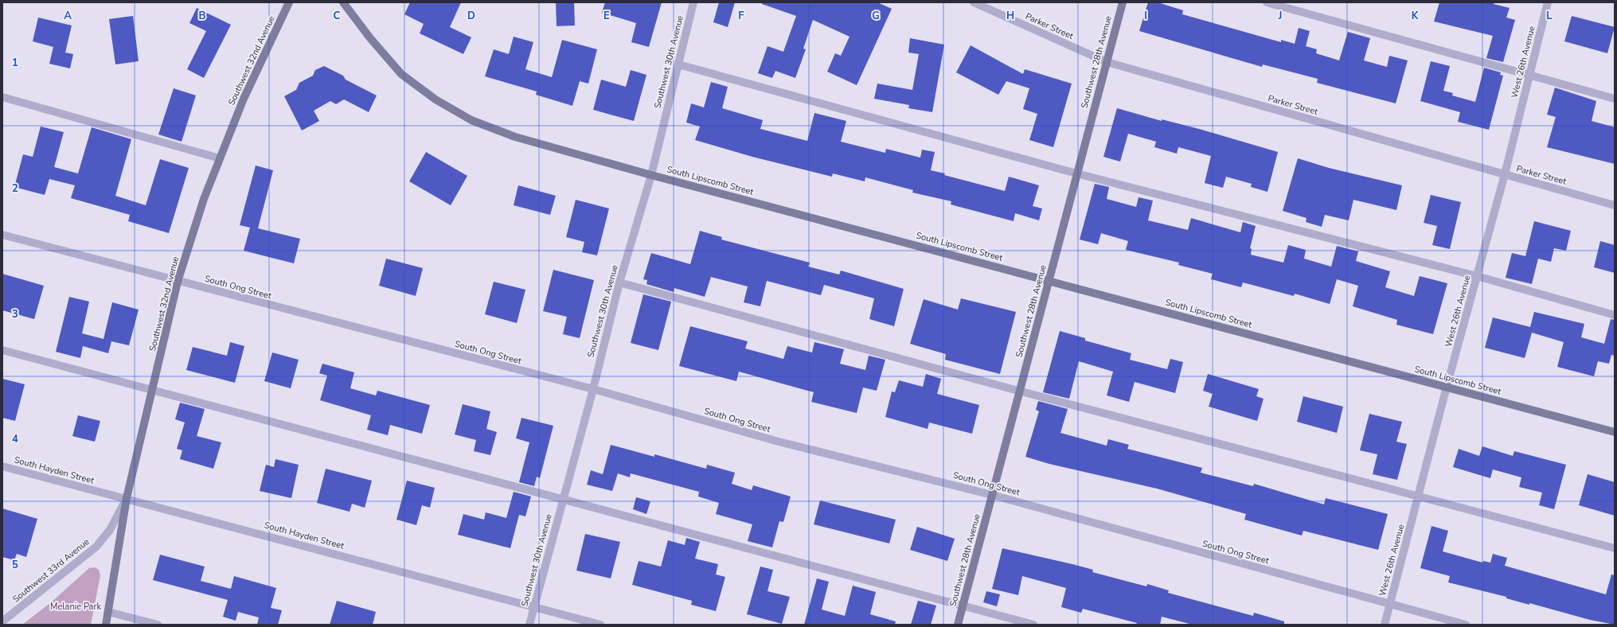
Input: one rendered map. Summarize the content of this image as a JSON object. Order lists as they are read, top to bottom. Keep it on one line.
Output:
{"streets":{"street":["Parker Street","Southwest 32nd Avenue","Southwest 30th Avenue","Southwest 28th Avenue","West 26th Avenue","South Lipscomb Street","South Ong Street","South Hayden Street","Southwest 33rd Avenue"]},"crossings":[["Parker Street","Southwest 28th Avenue"],["Parker Street","West 26th Avenue"],["Southwest 32nd Avenue","South Ong Street"],["Southwest 32nd Avenue","South Hayden Street"],["Southwest 32nd Avenue","Southwest 33rd Avenue"],["Southwest 30th Avenue","South Lipscomb Street"],["Southwest 30th Avenue","South Ong Street"],["Southwest 30th Avenue","South Hayden Street"],["Southwest 28th Avenue","South Lipscomb Street"],["Southwest 28th Avenue","South Ong Street"],["West 26th Avenue","South Lipscomb Street"],["West 26th Avenue","South Ong Street"],["South Hayden Street","Southwest 33rd Avenue"]],"parks":["Melanie Park"],"grid":{"columns":["A","B","C","D","E","F","G","H","I","J","K","L"],"rows":["1","2","3","4","5"]}}
